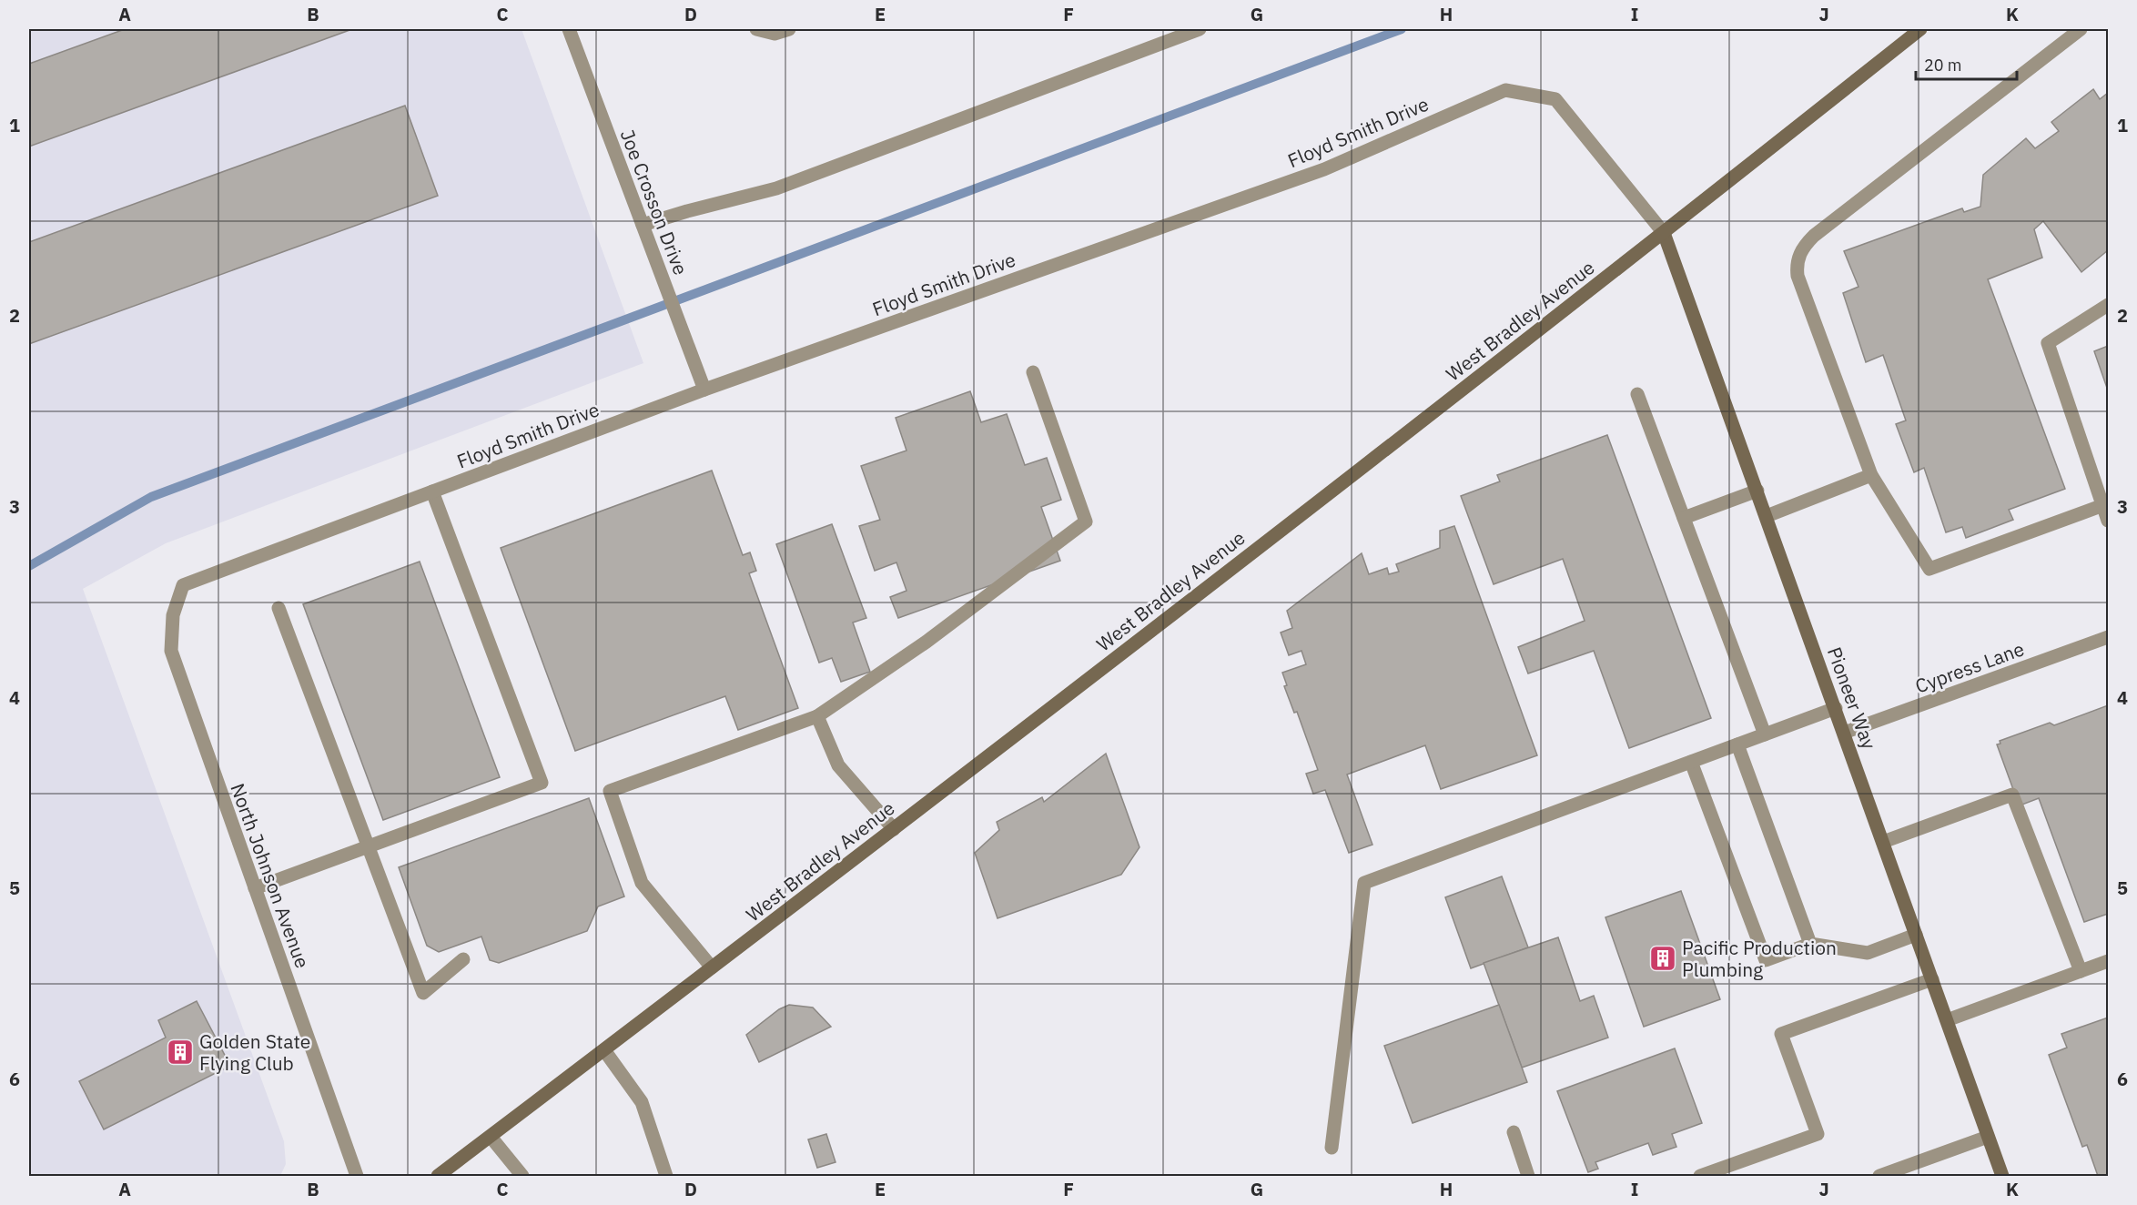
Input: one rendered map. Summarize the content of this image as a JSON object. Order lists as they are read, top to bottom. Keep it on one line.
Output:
{"streets":{"main road":["West Bradley Avenue","Pioneer Way"],"street":["Floyd Smith Drive","Joe Crosson Drive","Cypress Lane","North Johnson Avenue"]},"crossings":[["Floyd Smith Drive","Joe Crosson Drive"],["Floyd Smith Drive","West Bradley Avenue"],["Floyd Smith Drive","Pioneer Way"],["Floyd Smith Drive","North Johnson Avenue"],["West Bradley Avenue","Pioneer Way"],["Cypress Lane","Pioneer Way"]],"places":{"building":["Pacific Production Plumbing","Golden State Flying Club"]},"scale_bar":"20 m","grid":{"columns":["A","B","C","D","E","F","G","H","I","J","K"],"rows":["1","2","3","4","5","6"]}}
